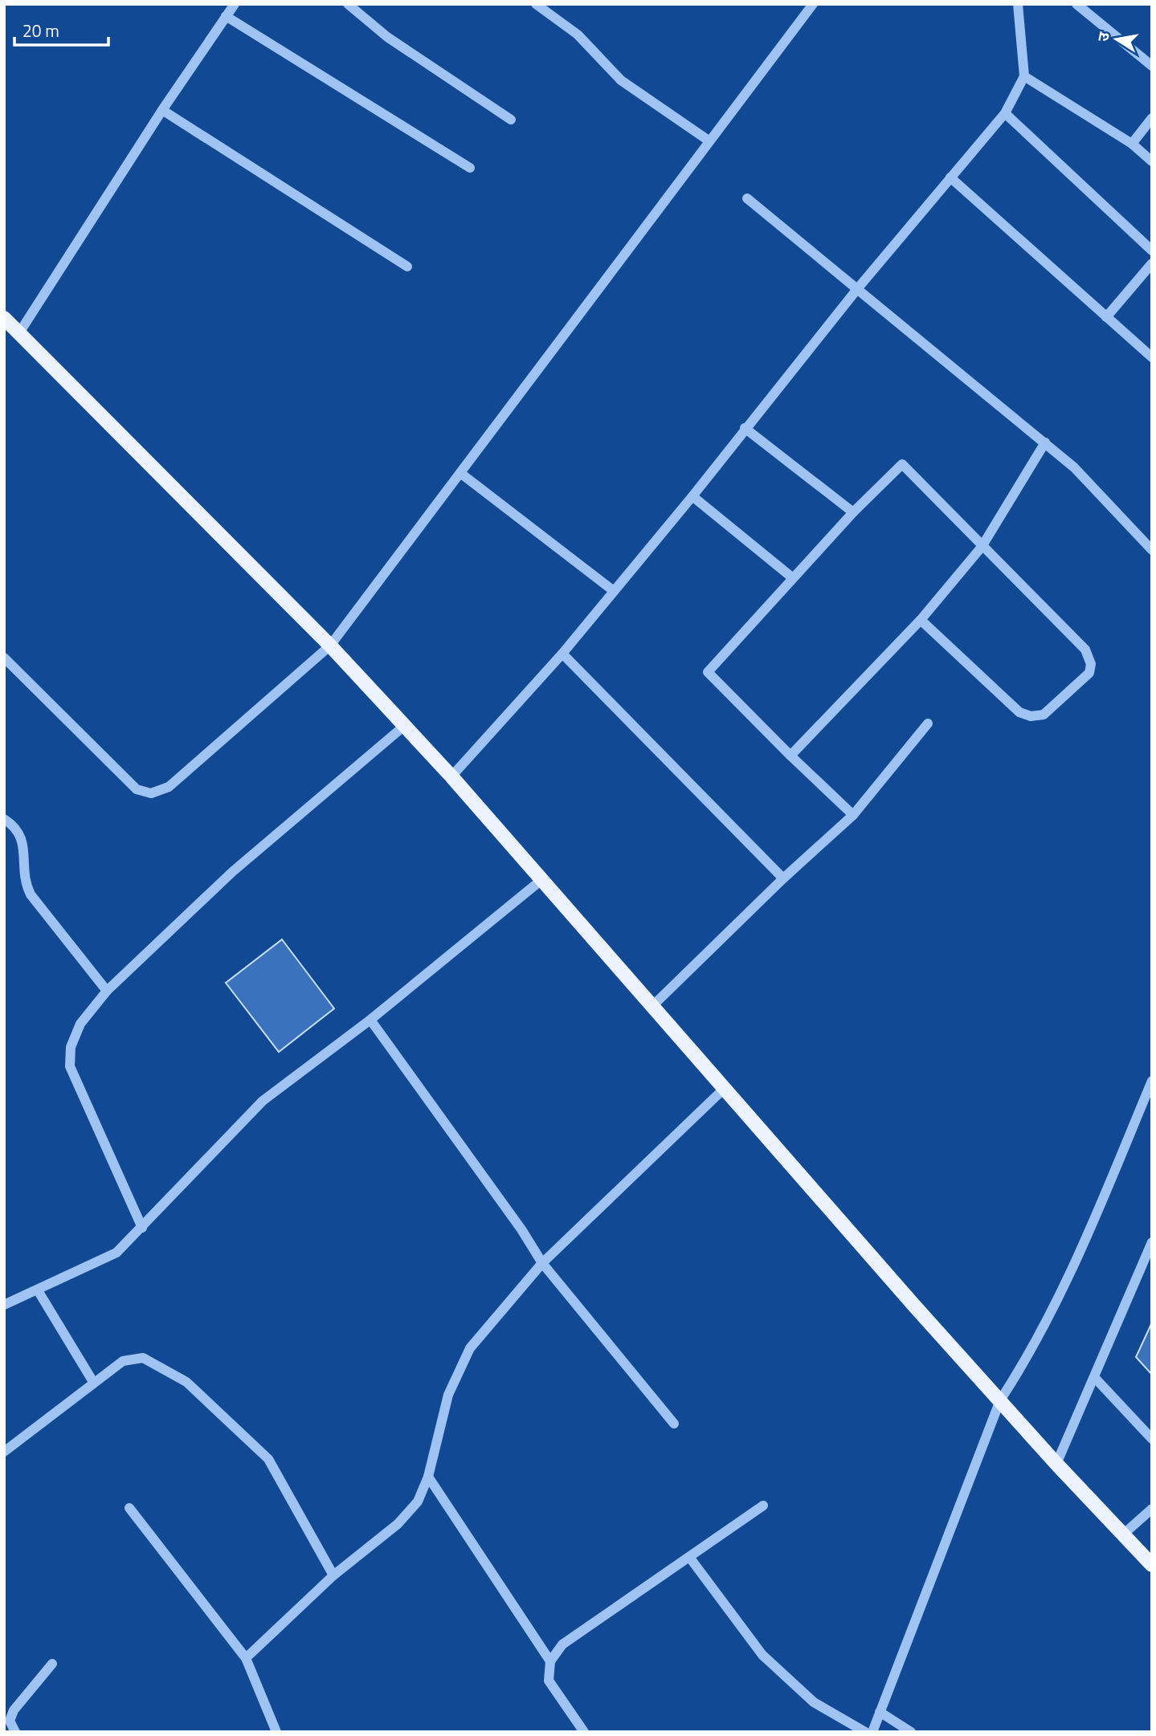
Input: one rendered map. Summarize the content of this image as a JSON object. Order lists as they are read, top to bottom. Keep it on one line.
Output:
{"scale_bar":"20 m","north":"left"}
